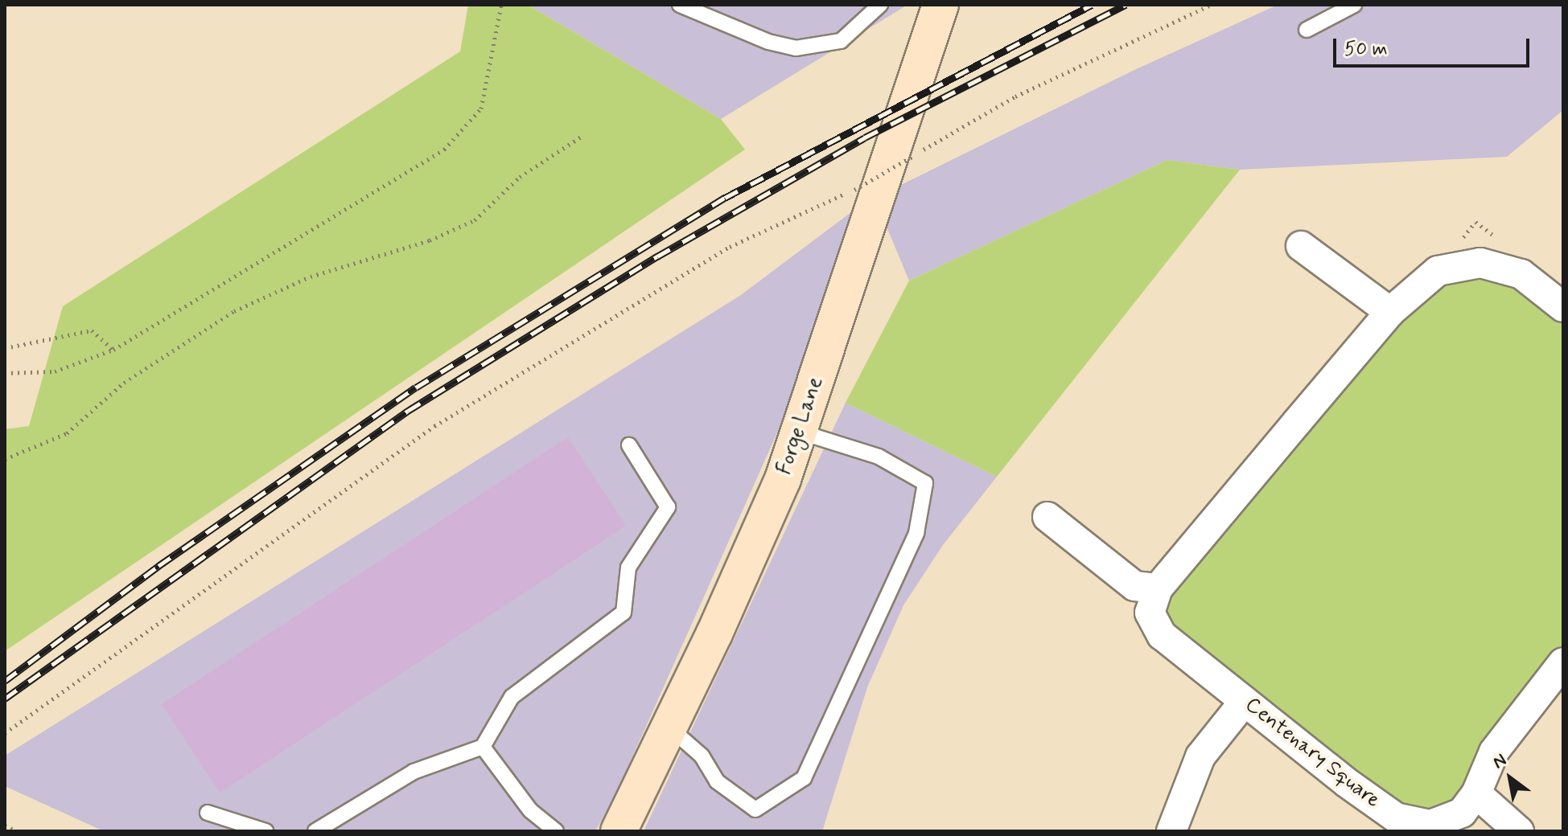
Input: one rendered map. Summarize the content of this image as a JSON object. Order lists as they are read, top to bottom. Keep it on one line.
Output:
{"streets":{"street":["Forge Lane","Centenary Square"]},"scale_bar":"50 m","north":"top left"}
